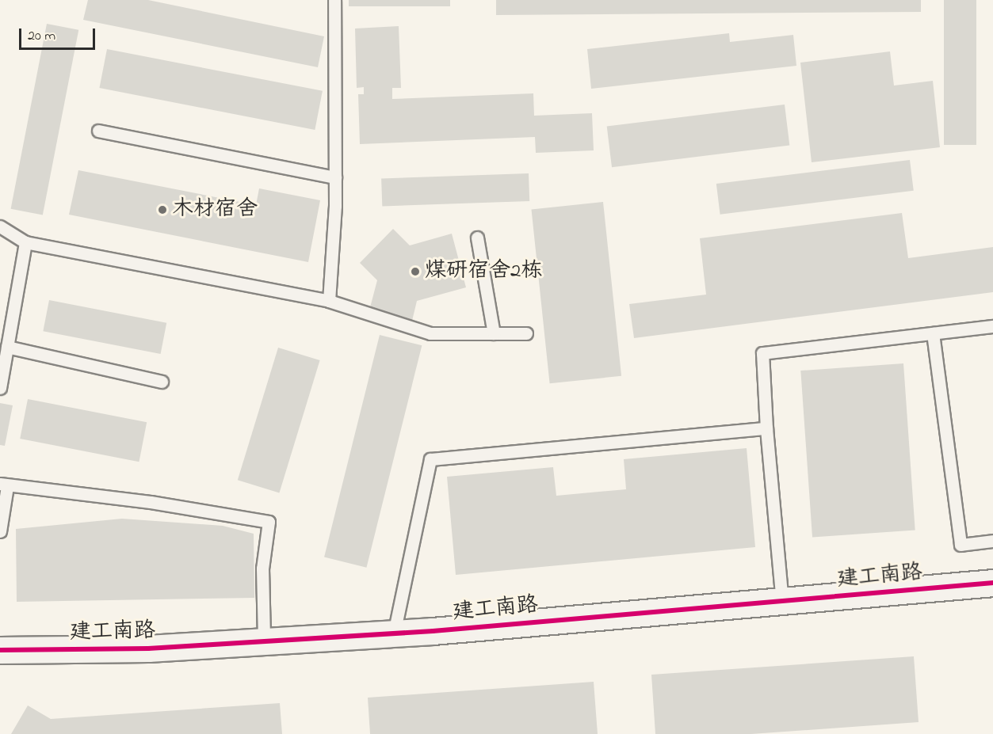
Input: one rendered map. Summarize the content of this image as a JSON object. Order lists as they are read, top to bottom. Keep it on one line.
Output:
{"streets":{"street":["建工南路"]},"places":["木材宿舍","煤研宿舍2栋"],"scale_bar":"20 m"}
